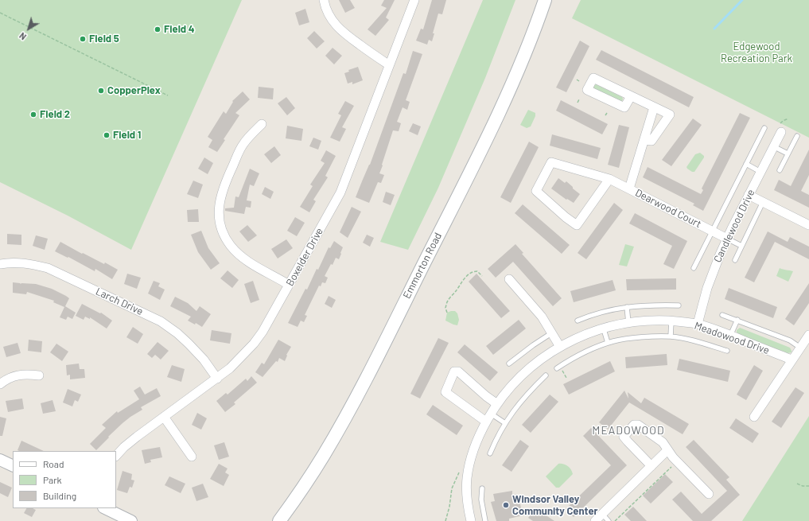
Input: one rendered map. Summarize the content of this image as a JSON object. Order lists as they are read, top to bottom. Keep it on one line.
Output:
{"streets":{"main road":["Emmorton Road"],"street":["Dearwood Court","Candlewood Drive","Boxelder Drive","Larch Drive","Meadowood Drive"]},"crossings":[["Dearwood Court","Candlewood Drive"],["Candlewood Drive","Meadowood Drive"],["Boxelder Drive","Larch Drive"]],"districts":["MEADOWOOD"],"parks":["Edgewood Recreation Park"],"places":["Field 4","Field 5","CopperPlex","Field 2","Field 1","Windsor Valley Community Center"],"legend":["Road","Park","Building"],"north":"bottom left"}
